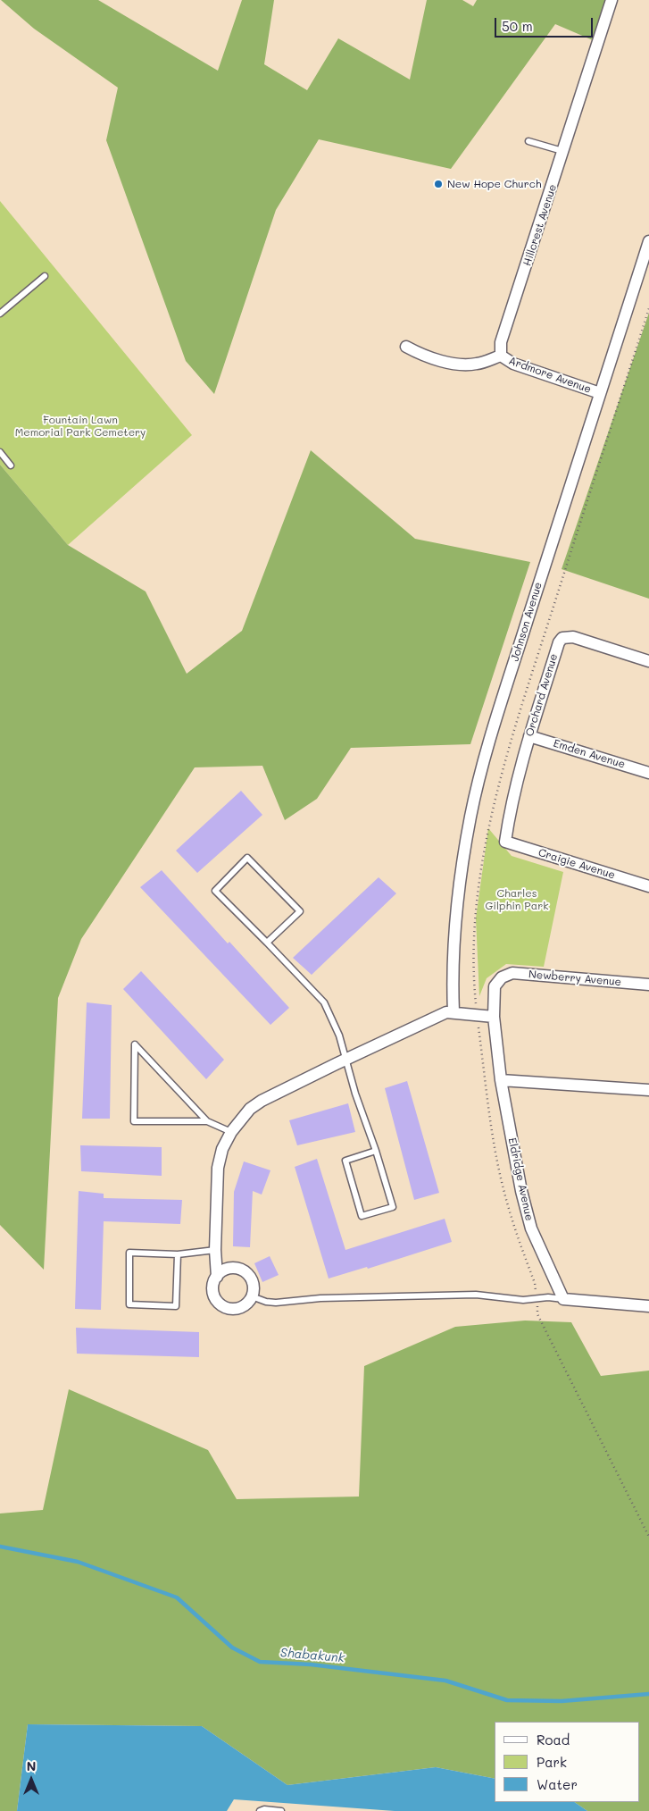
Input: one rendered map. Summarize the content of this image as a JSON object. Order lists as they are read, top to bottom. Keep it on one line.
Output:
{"streets":{"street":["Hillcrest Avenue","Ardmore Avenue","Johnson Avenue","Orchard Avenue","Emden Avenue","Craigie Avenue","Newberry Avenue","Eldridge Avenue"]},"crossings":[["Hillcrest Avenue","Ardmore Avenue"],["Ardmore Avenue","Johnson Avenue"],["Orchard Avenue","Emden Avenue"],["Orchard Avenue","Craigie Avenue"],["Newberry Avenue","Eldridge Avenue"]],"water":["Shabakunk"],"parks":["Fountain Lawn Memorial Park Cemetery","Charles Gilphin Park"],"places":["New Hope Church"],"legend":["Road","Park","Water"],"scale_bar":"50 m","north":"top"}
